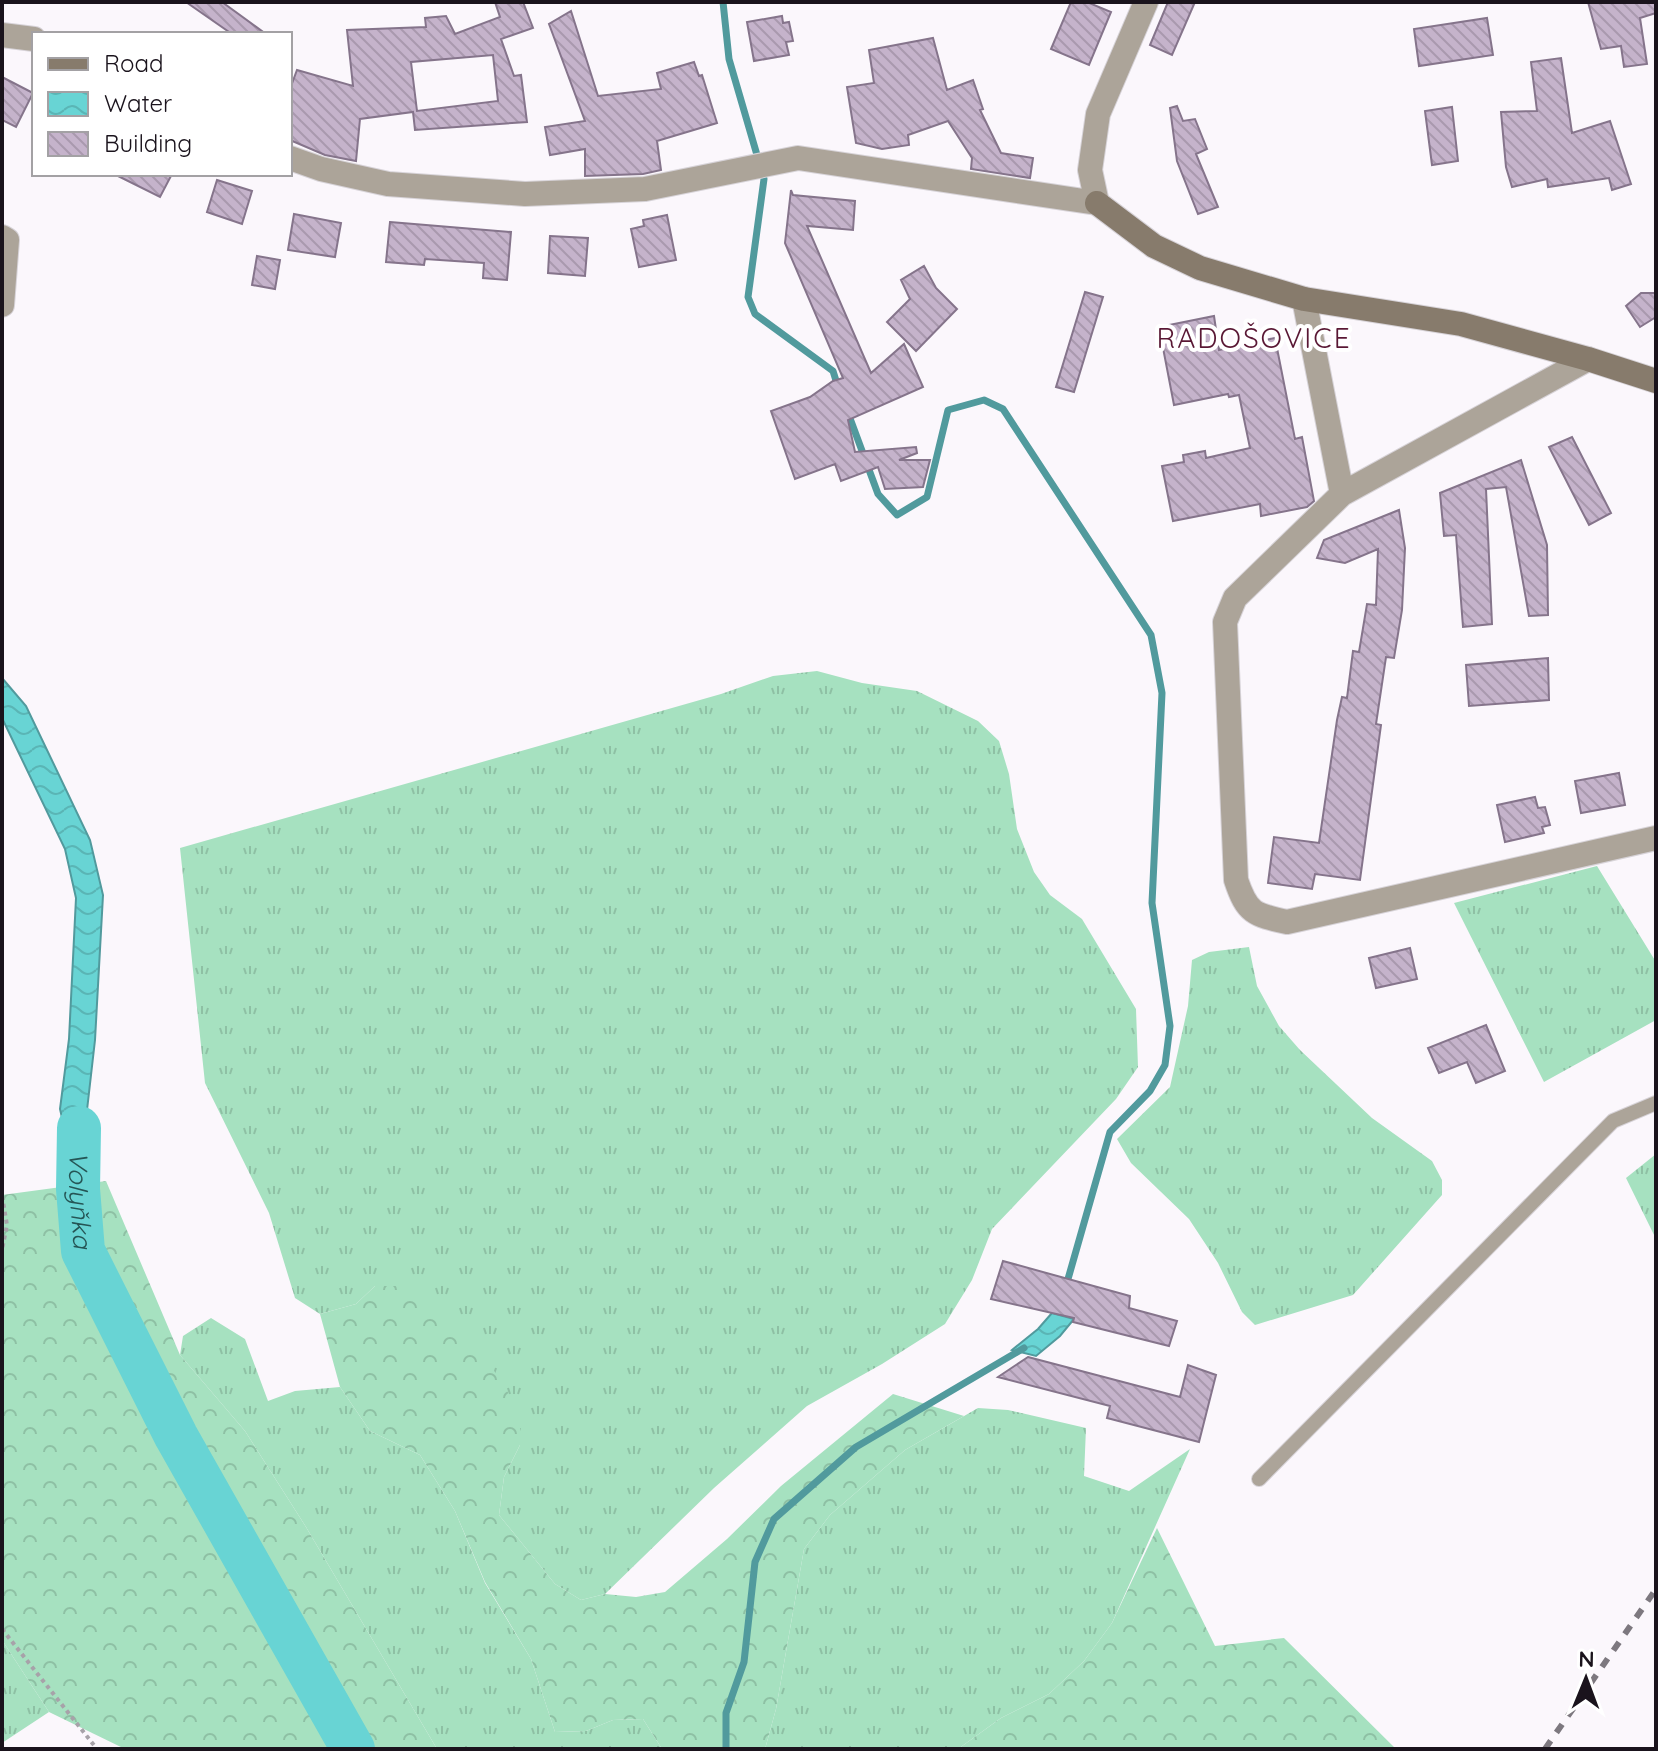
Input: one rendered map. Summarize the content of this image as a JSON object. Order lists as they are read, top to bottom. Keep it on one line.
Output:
{"districts":["RADOŠOVICE"],"water":["Volyňka"],"legend":["Road","Water","Building"],"north":"top"}
